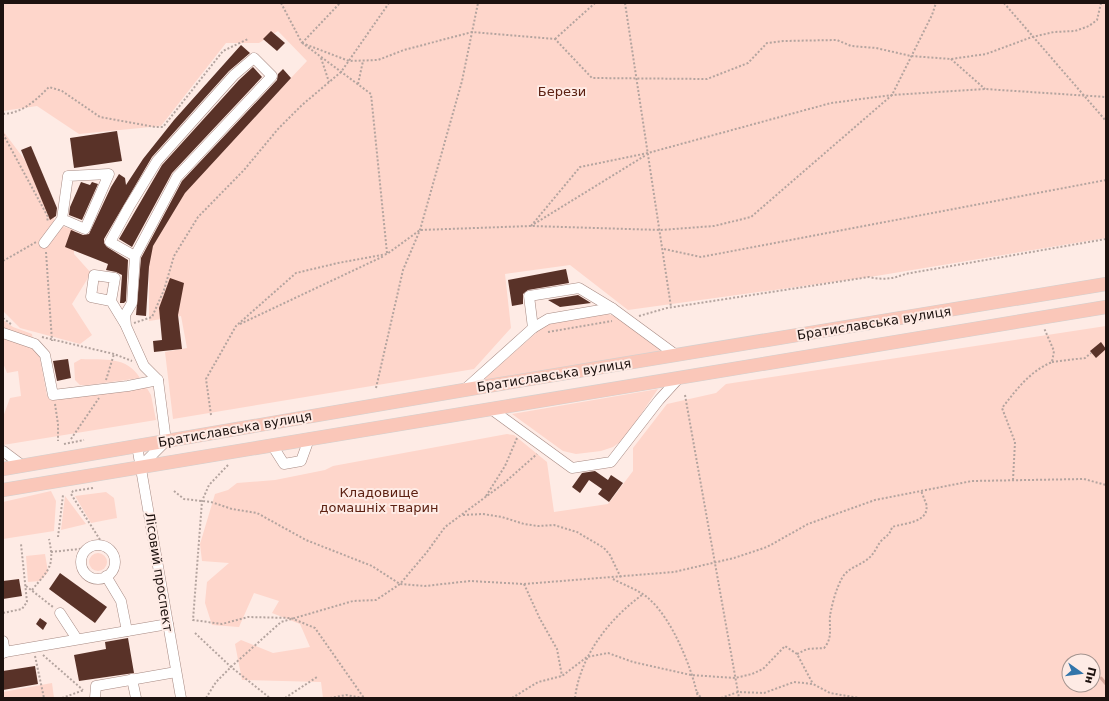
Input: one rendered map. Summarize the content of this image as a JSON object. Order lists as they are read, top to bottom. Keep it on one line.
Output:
{"streets":{"main road":["Братиславська вулиця"],"street":["Лісовий проспект"]},"crossings":[["Братиславська вулиця","Лісовий проспект"]],"parks":["Берези","Кладовище домашніх тварин"],"north":"right"}
